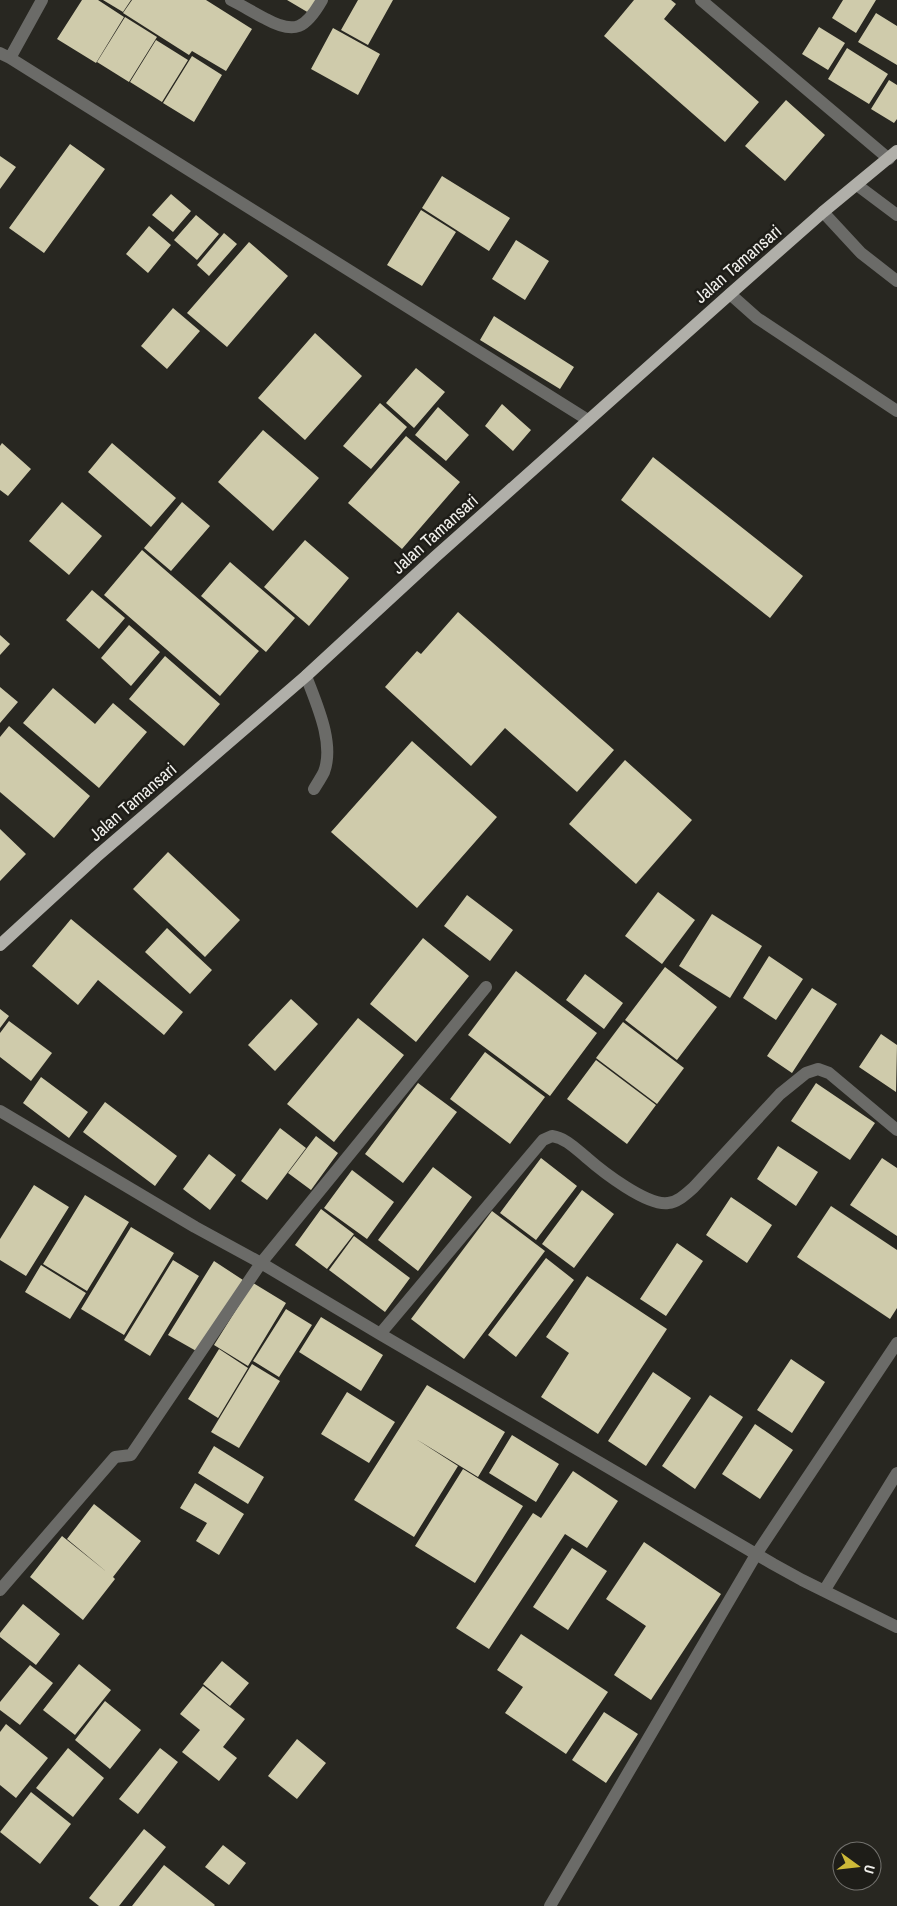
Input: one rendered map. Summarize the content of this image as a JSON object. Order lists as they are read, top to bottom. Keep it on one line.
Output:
{"streets":{"main road":["Jalan Tamansari"]},"north":"right"}
